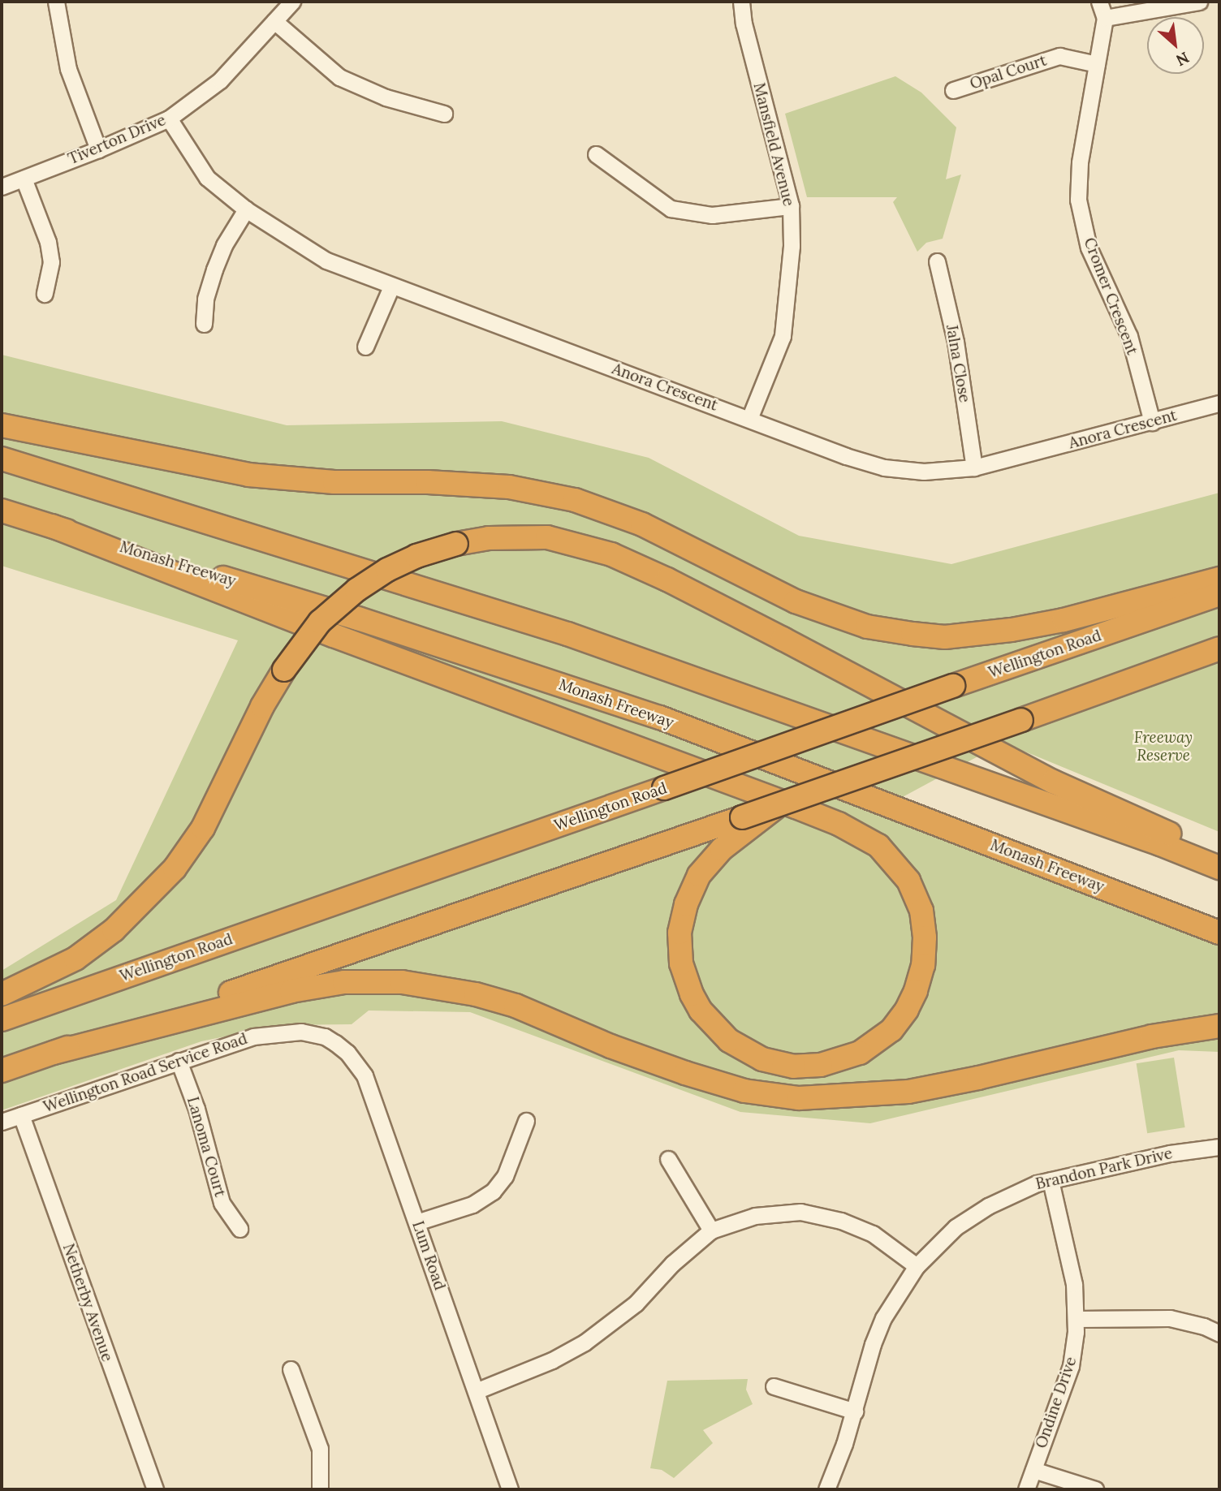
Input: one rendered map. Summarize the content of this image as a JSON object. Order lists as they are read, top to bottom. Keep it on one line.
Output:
{"streets":{"highway":["Monash Freeway","Wellington Road"],"street":["Opal Court","Tiverton Drive","Mansfield Avenue","Cromer Crescent","Jalna Close","Anora Crescent","Wellington Road Service Road","Lanoma Court","Brandon Park Drive","Lum Road","Netherby Avenue","Ondine Drive"]},"crossings":[["Opal Court","Cromer Crescent"],["Tiverton Drive","Anora Crescent"],["Mansfield Avenue","Anora Crescent"],["Cromer Crescent","Anora Crescent"],["Jalna Close","Anora Crescent"],["Wellington Road Service Road","Lanoma Court"],["Wellington Road Service Road","Lum Road"],["Wellington Road Service Road","Netherby Avenue"],["Brandon Park Drive","Ondine Drive"]],"parks":["Freeway Reserve"],"north":"bottom right"}
